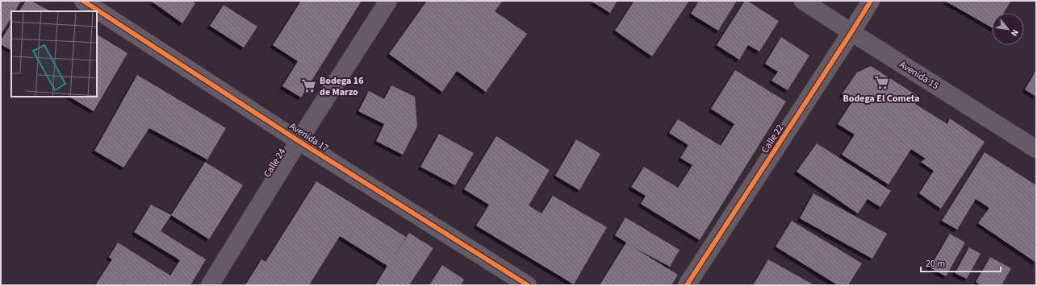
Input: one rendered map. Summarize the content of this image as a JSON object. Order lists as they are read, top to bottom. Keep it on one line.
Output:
{"streets":{"street":["Avenida 15","Avenida 17","Calle 22","Calle 24"]},"crossings":[["Avenida 15","Calle 22"],["Avenida 17","Calle 24"]],"places":{"supermarket":["Bodega El Cometa","Bodega 16 de Marzo"]},"scale_bar":"20 m","north":"bottom right"}
